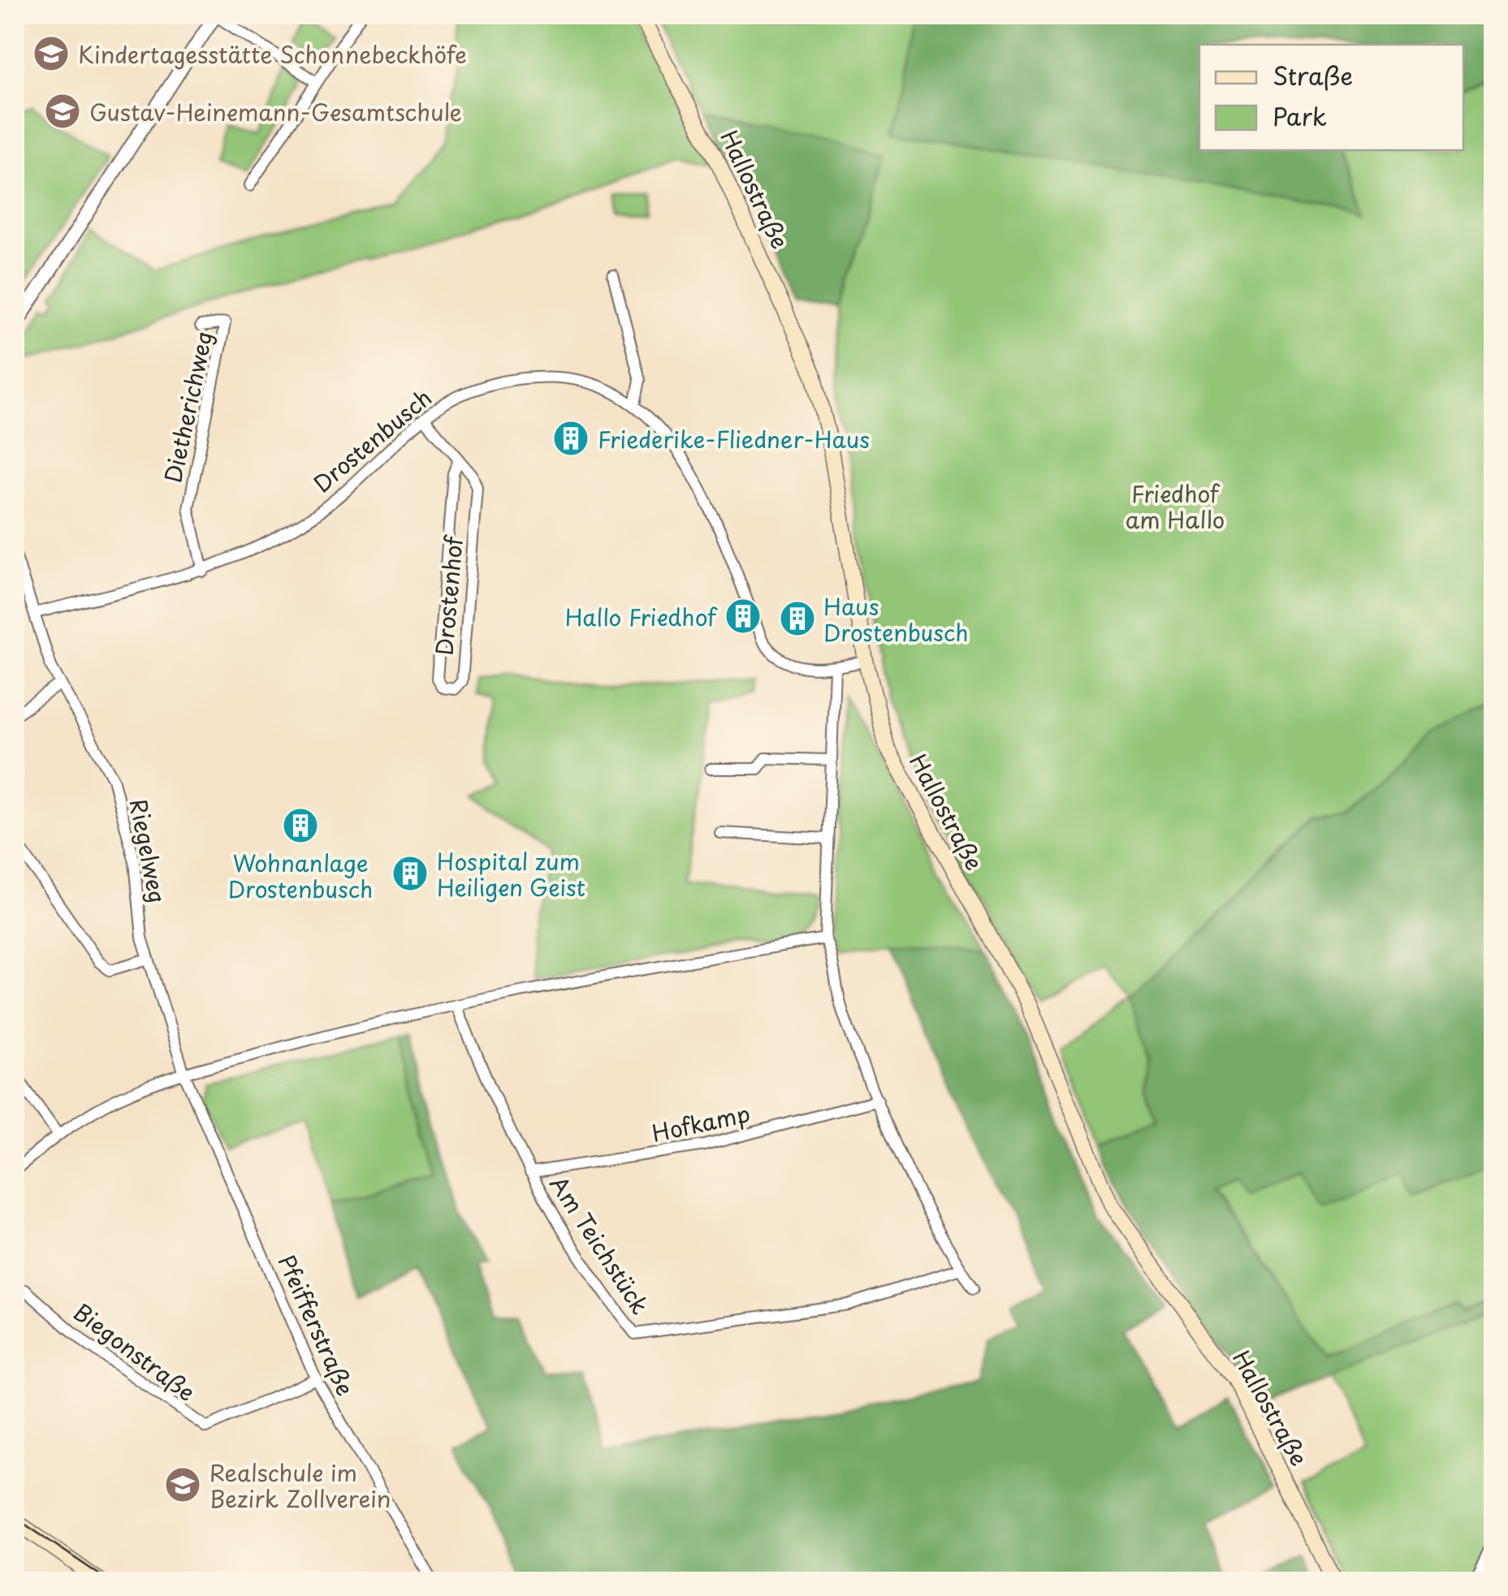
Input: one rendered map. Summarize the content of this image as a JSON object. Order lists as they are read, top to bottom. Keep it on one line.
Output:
{"streets":{"main road":["Hallostraße"],"street":["Dietherichweg","Drostenbusch","Drostenhof","Riegelweg","Hofkamp","Am Teichstück","Pfeifferstraße","Biegonstraße"]},"crossings":[["Hallostraße","Drostenbusch"],["Dietherichweg","Drostenbusch"],["Drostenbusch","Drostenhof"],["Drostenbusch","Riegelweg"],["Riegelweg","Pfeifferstraße"],["Hofkamp","Am Teichstück"],["Pfeifferstraße","Biegonstraße"]],"parks":["Friedhof am Hallo"],"places":{"school or university":["Kindertagesstätte Schonnebeckhöfe","Gustav-Heinemann-Gesamtschule","Realschule im Bezirk Zollverein"],"building":["Friederike-Fliedner-Haus","Hallo Friedhof","Haus Drostenbusch","Wohnanlage Drostenbusch","Hospital zum Heiligen Geist"]},"legend":["Straße","Park"]}
